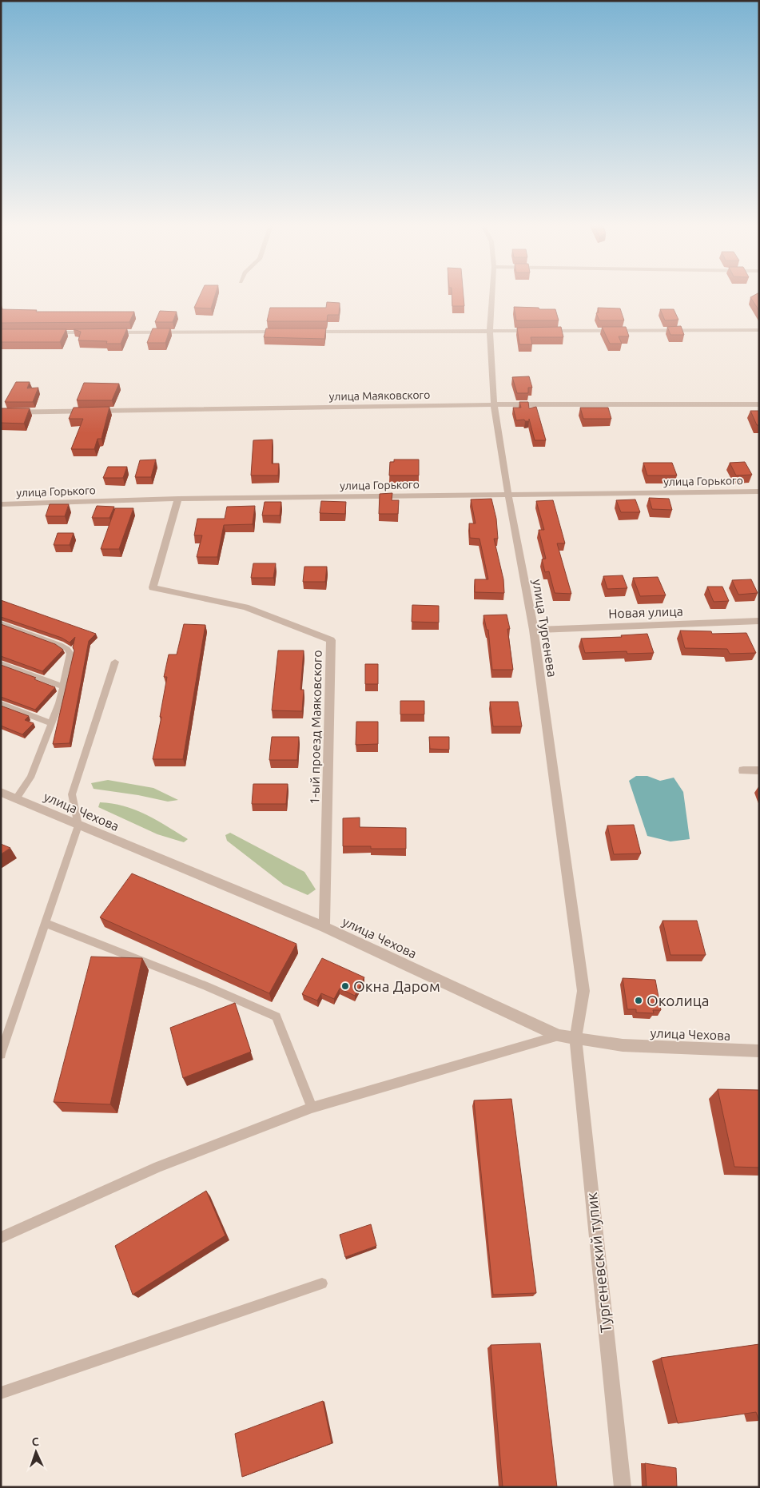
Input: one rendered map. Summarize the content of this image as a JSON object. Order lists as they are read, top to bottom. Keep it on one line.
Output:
{"streets":{"street":["улица Маяковского","улица Горького","Новая улица","улица Тургенева","1-ый проезд Маяковского","улица Чехова","Тургеневский тупик"]},"crossings":[["улица Маяковского","улица Тургенева"],["улица Горького","улица Тургенева"],["улица Горького","1-ый проезд Маяковского"],["Новая улица","улица Тургенева"],["улица Тургенева","улица Чехова"],["улица Тургенева","Тургеневский тупик"],["1-ый проезд Маяковского","улица Чехова"],["улица Чехова","Тургеневский тупик"]],"places":["Окна Даром","Околица"],"north":"top"}
